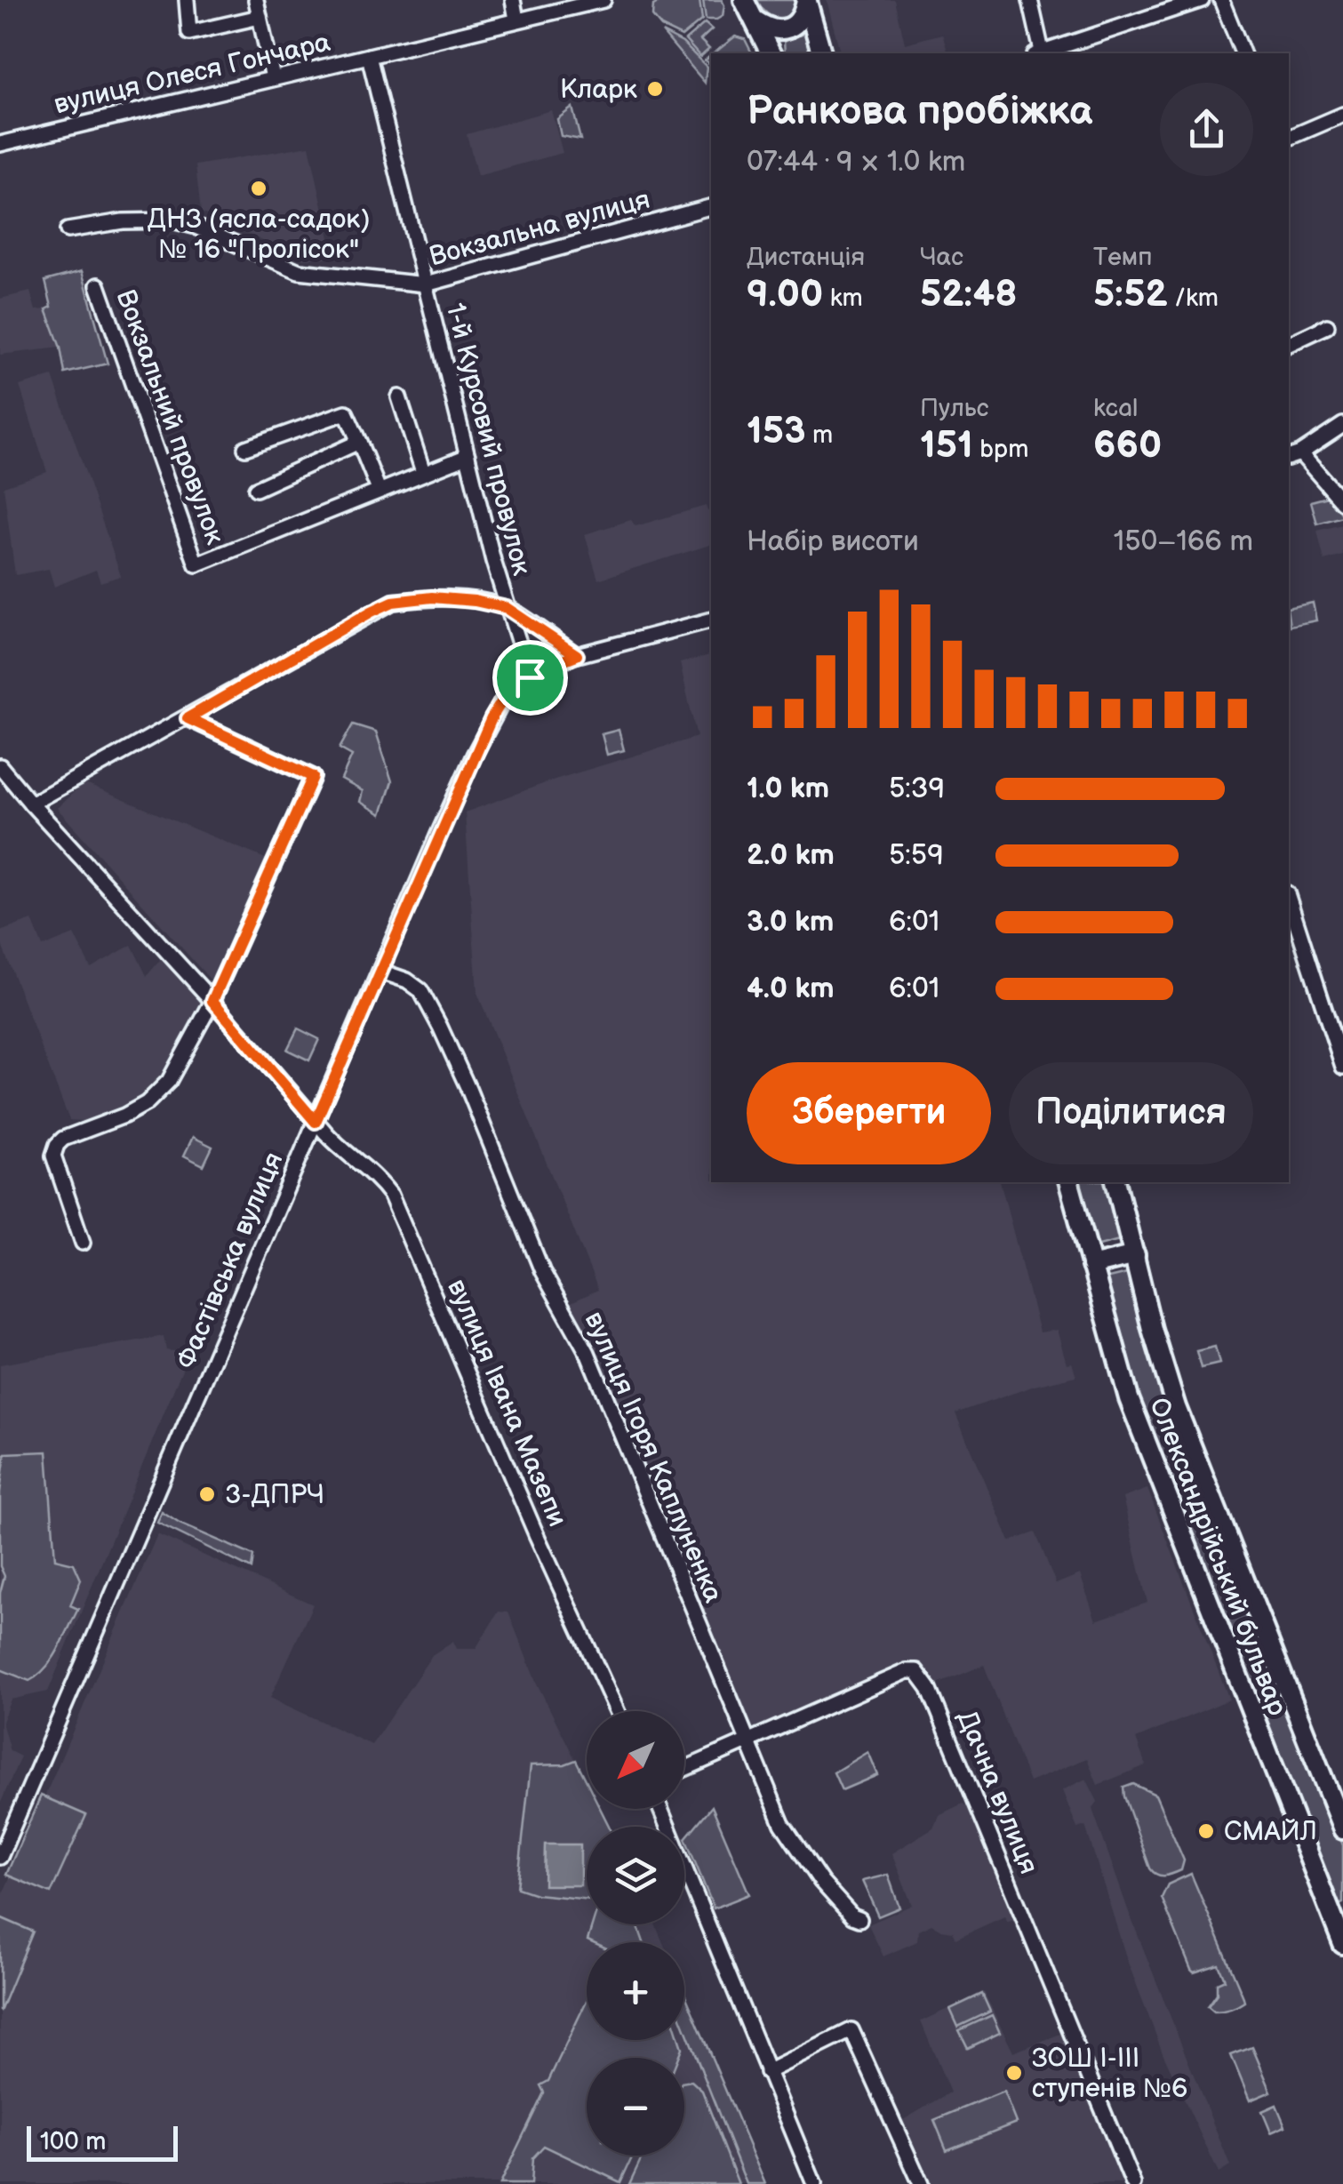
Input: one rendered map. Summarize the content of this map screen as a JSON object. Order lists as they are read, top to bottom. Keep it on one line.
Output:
{"streets":{"main road":["Олександрійський бульвар"],"street":["вулиця Олеся Гончара","Вокзальна вулиця","Вокзальний провулок","1-й Курсовий провулок","Фастівська вулиця","вулиця Івана Мазепи","вулиця Ігоря Каплуненка","Дачна вулиця"]},"crossings":[["вулиця Олеся Гончара","1-й Курсовий провулок"],["Вокзальна вулиця","1-й Курсовий провулок"],["1-й Курсовий провулок","Фастівська вулиця"],["Фастівська вулиця","вулиця Івана Мазепи"],["Фастівська вулиця","вулиця Ігоря Каплуненка"],["вулиця Ігоря Каплуненка","Дачна вулиця"]],"places":["Кларк","ДНЗ (ясла-садок) № 16 \"Пролісок\"","3-ДПРЧ","СМАЙЛ","ЗОШ І-ІІІ ступенів №6"],"scale_bar":"100 m","north":"bottom left","page":{"heading":["Ранкова пробіжка","07:44 · 9 × 1.0 km"],"stats":[["Дистанція","9.00 km"],["Час","52:48"],["Темп","5:52 /km"],["153 m"],["Пульс","151 bpm"],["kcal","660"]],"chart":["Набір висоти","150–166 m"],"list":[{"name":"1.0 km","note":"5:39"},{"name":"2.0 km","note":"5:59"},{"name":"3.0 km","note":"6:01"},{"name":"4.0 km","note":"6:01"}],"buttons":["Зберегти","Поділитися"],"map_buttons":["+","−"],"scale":"100 m"}}
